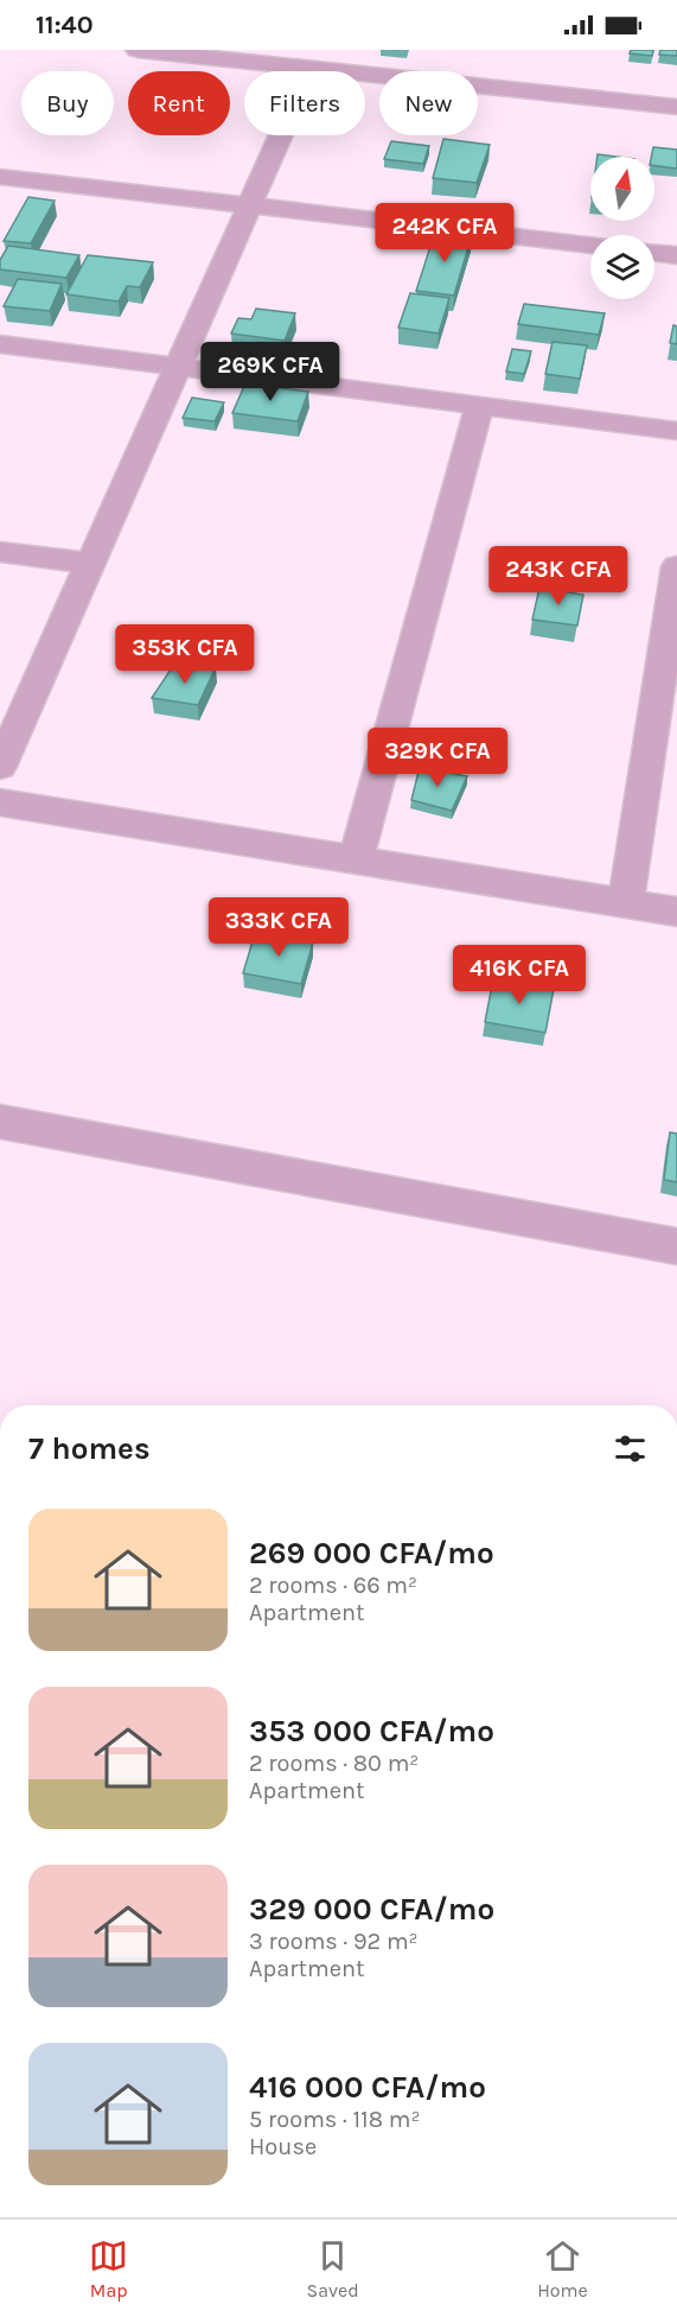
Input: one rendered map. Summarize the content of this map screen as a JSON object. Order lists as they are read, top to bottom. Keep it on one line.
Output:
{"north":"top","page":{"status":"11:40","chip":["Buy","Rent","Filters","New"],"price":["242K CFA","269K CFA","243K CFA","353K CFA","329K CFA","333K CFA","416K CFA"],"heading":"7 homes","list":[{"name":"269 000 CFA/mo","note":"2 rooms · 66 m² · Apartment"},{"name":"353 000 CFA/mo","note":"2 rooms · 80 m² · Apartment"},{"name":"329 000 CFA/mo","note":"3 rooms · 92 m² · Apartment"},{"name":"416 000 CFA/mo","note":"5 rooms · 118 m² · House"}],"tabs":["Map","Saved","Home"]}}
